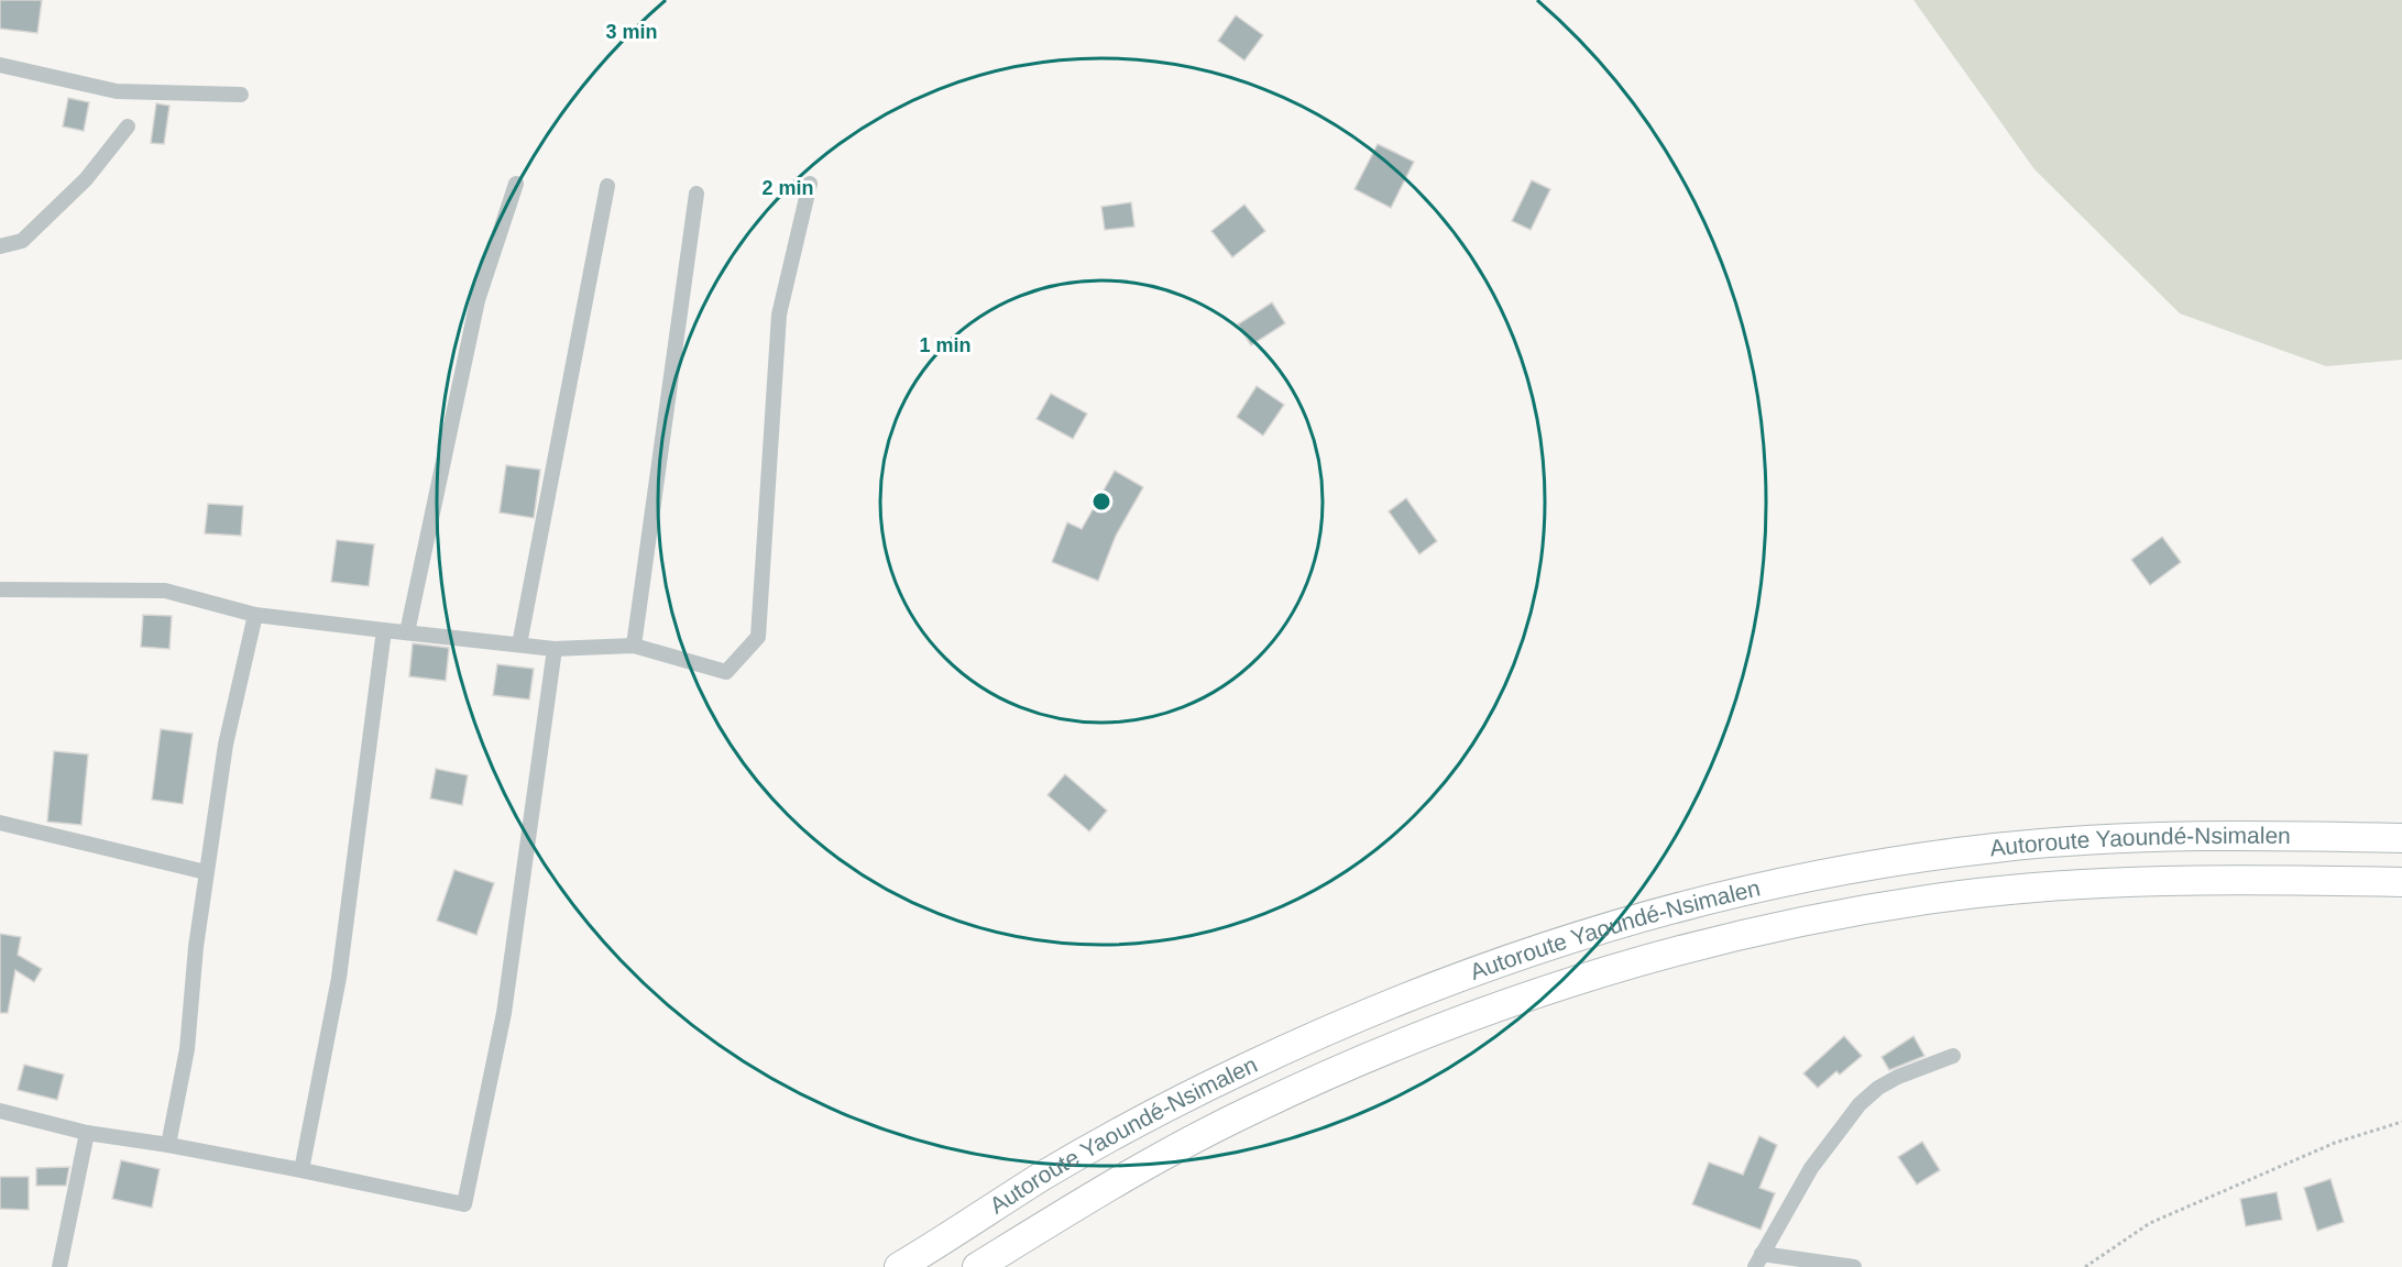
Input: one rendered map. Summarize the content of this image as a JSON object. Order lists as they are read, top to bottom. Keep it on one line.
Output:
{"streets":{"highway":["Autoroute Yaoundé-Nsimalen"]},"rings":["3 min","2 min","1 min"]}
